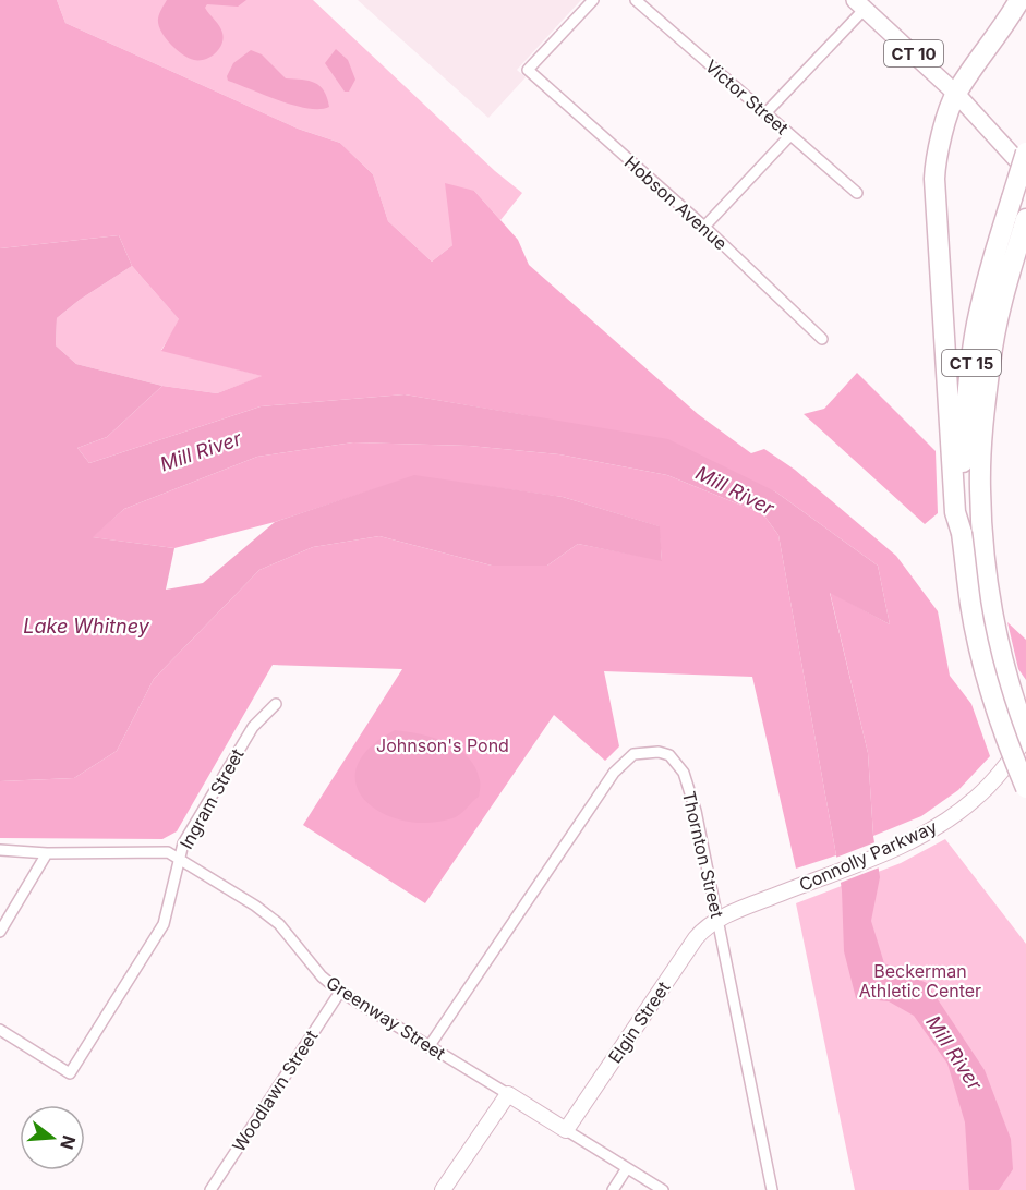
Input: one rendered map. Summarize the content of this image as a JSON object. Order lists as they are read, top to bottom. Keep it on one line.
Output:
{"streets":{"highway":["CT 15"],"main road":["CT 10","Connolly Parkway","Greenway Street","Elgin Street"],"street":["Victor Street","Hobson Avenue","Ingram Street","Thornton Street","Woodlawn Street"]},"crossings":[["CT 15","Connolly Parkway"],["Ingram Street","Greenway Street"],["Thornton Street","Connolly Parkway"],["Thornton Street","Greenway Street"],["Thornton Street","Elgin Street"],["Connolly Parkway","Elgin Street"],["Greenway Street","Elgin Street"],["Greenway Street","Woodlawn Street"]],"water":["Mill River","Lake Whitney"],"parks":["Johnson's Pond","Beckerman Athletic Center"],"north":"right"}
